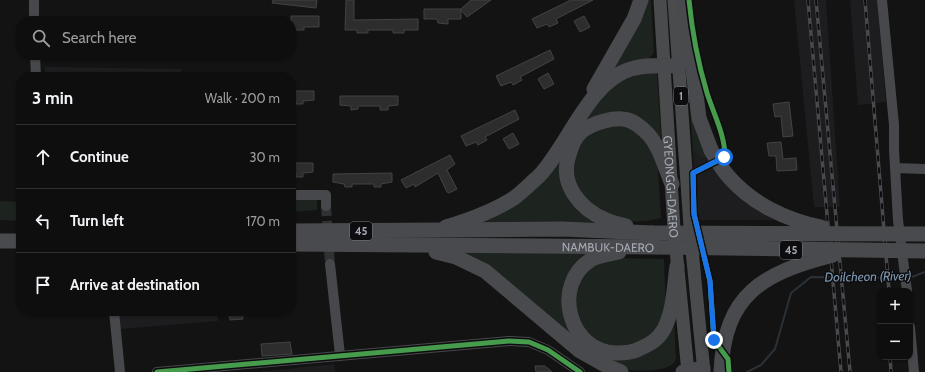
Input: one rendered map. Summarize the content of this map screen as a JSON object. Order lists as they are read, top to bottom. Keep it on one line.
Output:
{"streets":{"highway":["45","NAMBUK-DAERO"],"main road":["1","GYEONGGI-DAERO"]},"water":["Doilcheon (River)"],"page":{"search":"Search here","heading":["3 min","Walk · 200 m"],"list":[["Continue","30 m"],["Turn left","170 m"],"Arrive at destination"],"map_buttons":["+","−"]}}
